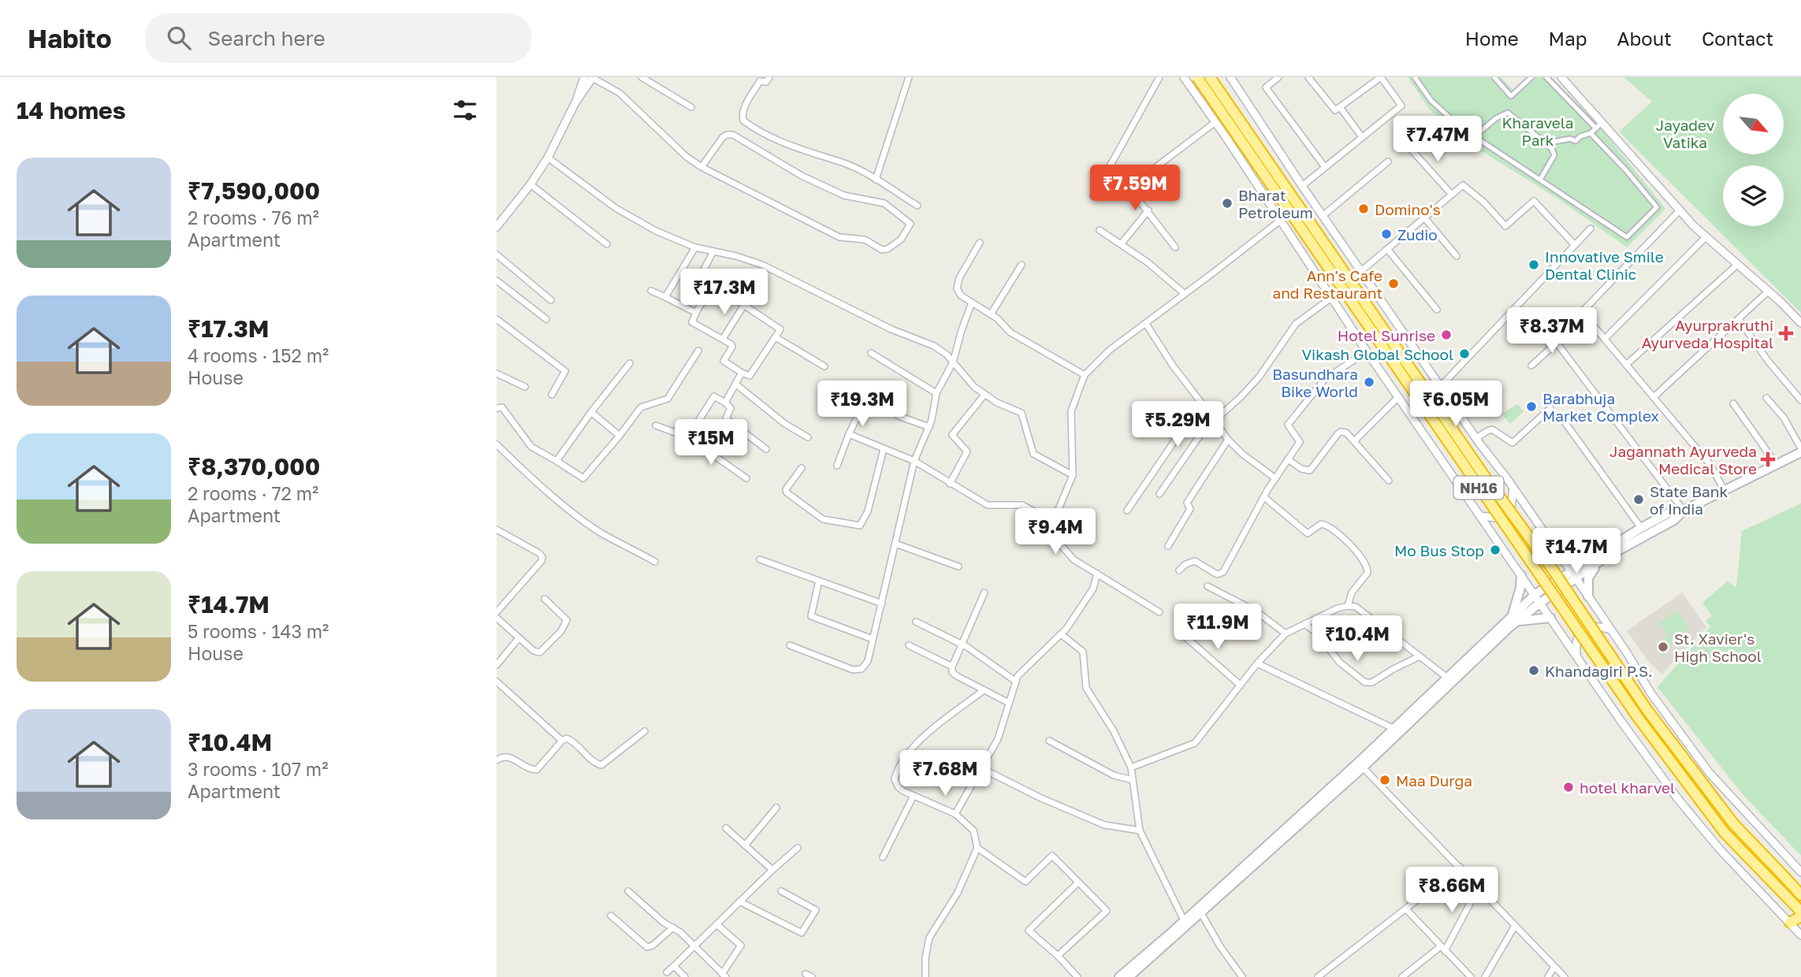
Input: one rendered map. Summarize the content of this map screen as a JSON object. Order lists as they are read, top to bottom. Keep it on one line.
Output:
{"streets":{"highway":["NH16"]},"parks":["Kharavela Park","Jayadev Vatika"],"places":{"other":["Bharat Petroleum","Domino's","Zudio","Innovative Smile Dental Clinic","Ann's Cafe and Restaurant","Hotel Sunrise","Vikash Global School","Basundhara Bike World","Barabhuja Market Complex","State Bank of India","Mo Bus Stop","St. Xavier's High School","Khandagiri P.S.","Maa Durga","hotel kharvel"],"health":["Ayurprakruthi Ayurveda Hospital","Jagannath Ayurveda Medical Store"]},"north":"bottom right","page":{"header":"Habito","search":"Search here","nav":["Home","Map","About","Contact"],"heading":"14 homes","price":["₹7.47M","₹7.59M","₹17.3M","₹8.37M","₹19.3M","₹6.05M","₹5.29M","₹15M","₹9.4M","₹14.7M","₹11.9M","₹10.4M","₹7.68M","₹8.66M"],"list":[{"name":"₹7,590,000","note":"2 rooms · 76 m² · Apartment"},{"name":"₹17.3M","note":"4 rooms · 152 m² · House"},{"name":"₹8,370,000","note":"2 rooms · 72 m² · Apartment"},{"name":"₹14.7M","note":"5 rooms · 143 m² · House"},{"name":"₹10.4M","note":"3 rooms · 107 m² · Apartment"}]}}
